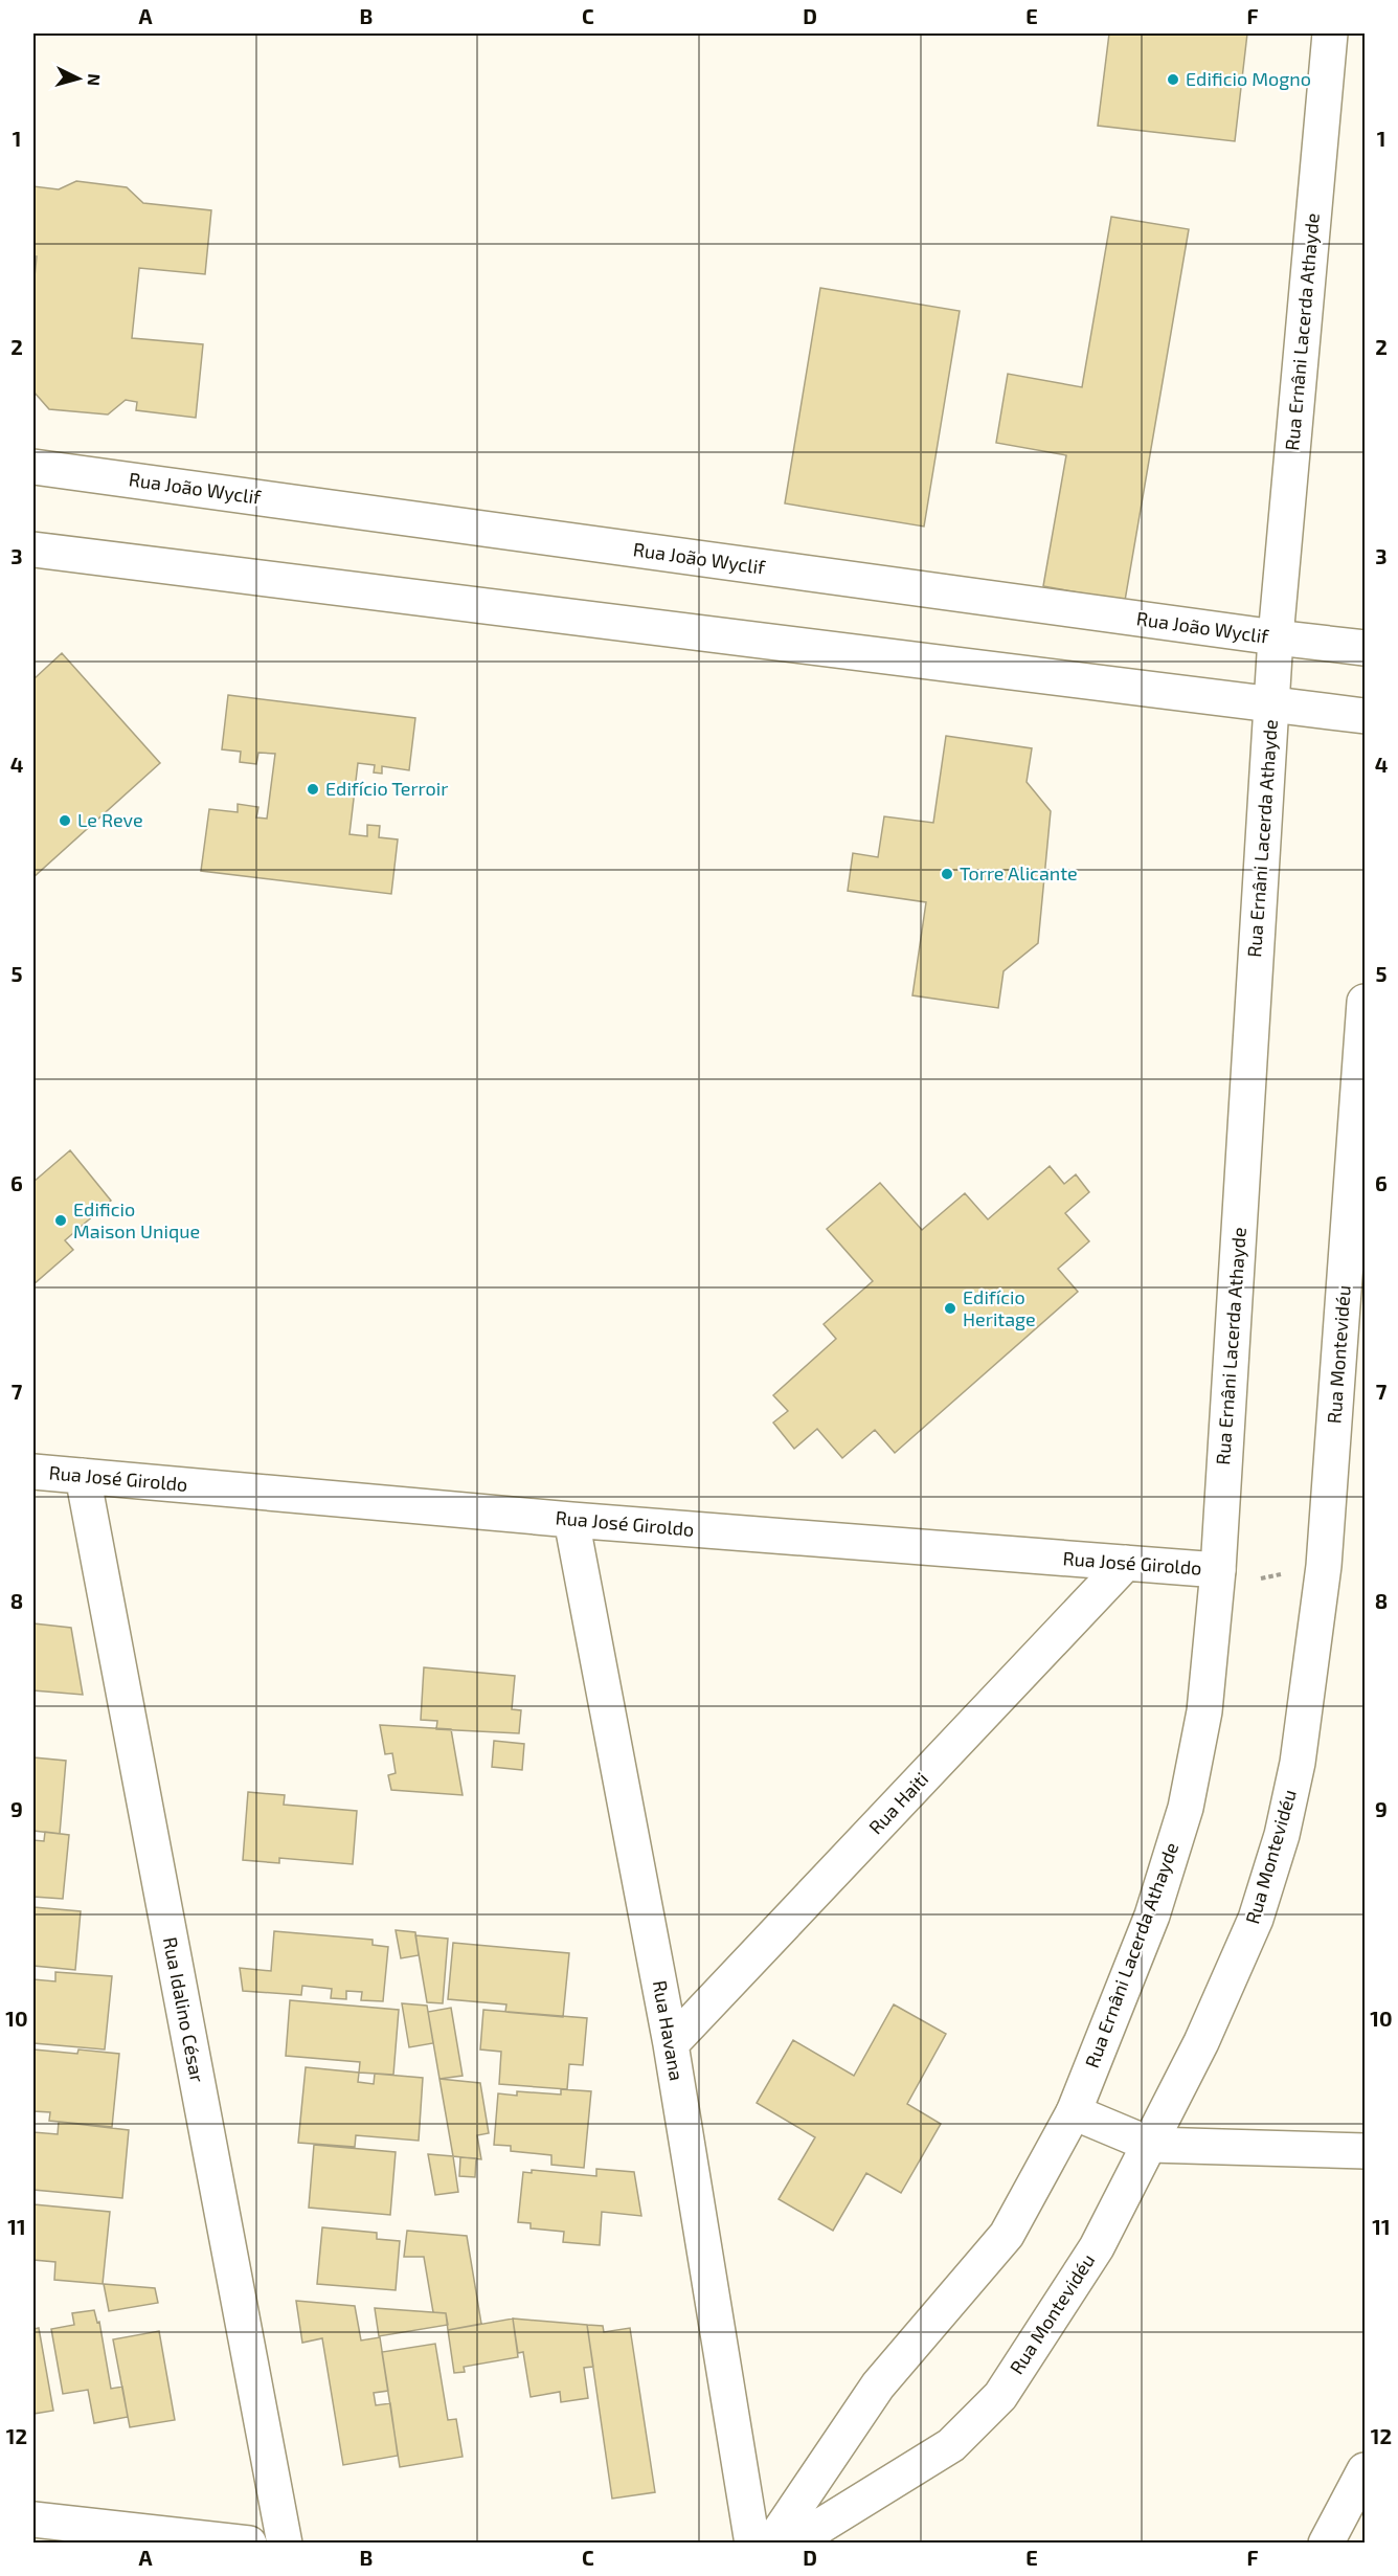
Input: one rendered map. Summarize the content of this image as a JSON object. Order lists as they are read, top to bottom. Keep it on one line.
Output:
{"streets":{"street":["Rua Ernâni Lacerda Athayde","Rua João Wyclif","Rua Montevidéu","Rua José Giroldo","Rua Haiti","Rua Idalino César","Rua Havana"]},"crossings":[["Rua Ernâni Lacerda Athayde","Rua João Wyclif"],["Rua Ernâni Lacerda Athayde","Rua José Giroldo"],["Rua José Giroldo","Rua Haiti"],["Rua José Giroldo","Rua Idalino César"],["Rua José Giroldo","Rua Havana"],["Rua Haiti","Rua Havana"]],"places":["Edificio Mogno","Edifício Terroir","Le Reve","Torre Alicante","Edificio Maison Unique","Edifício Heritage"],"north":"right","grid":{"columns":["A","B","C","D","E","F"],"rows":["1","2","3","4","5","6","7","8","9","10","11","12"]}}
